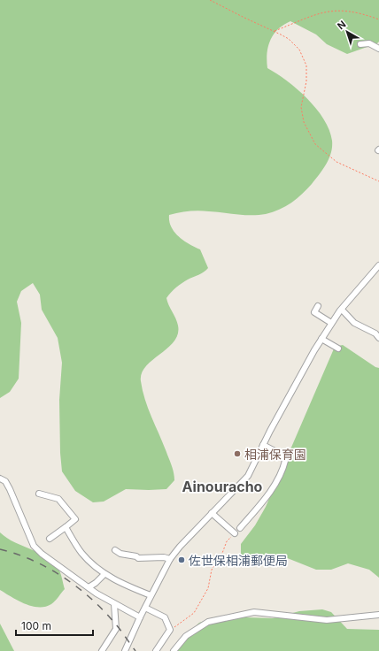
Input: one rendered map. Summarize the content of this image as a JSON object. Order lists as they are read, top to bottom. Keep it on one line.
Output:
{"districts":["Ainouracho"],"places":["相浦保育園","佐世保相浦郵便局"],"scale_bar":"100 m","north":"top left"}
